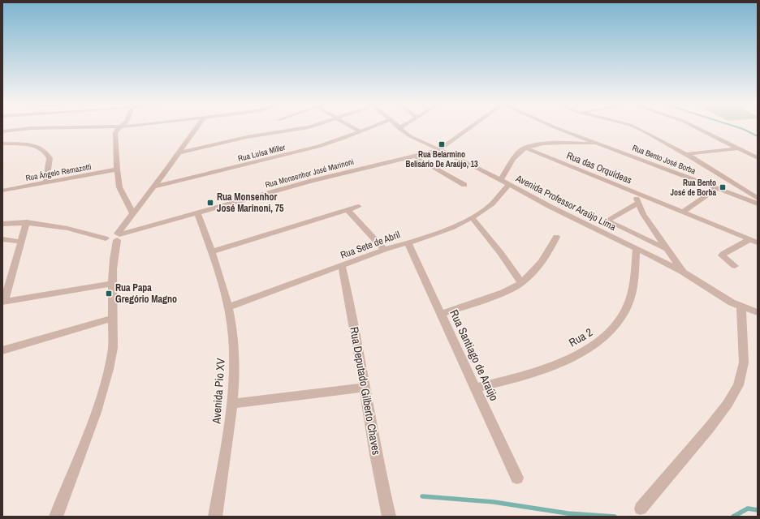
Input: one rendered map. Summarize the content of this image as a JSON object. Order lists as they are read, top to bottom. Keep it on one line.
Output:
{"streets":{"street":["Rua Luísa Miller","Rua Bento José Borba","Rua das Orquídeas","Rua Ângelo Remazotti","Rua Monsenhor José Marinoni","Avenida Professor Araújo Lima","Rua Sete de Abril","Rua 2","Rua Santiago de Araújo","Avenida Pio XV","Rua Deputado Gilberto Chaves"]},"crossings":[["Rua Bento José Borba","Rua das Orquídeas"],["Rua das Orquídeas","Avenida Professor Araújo Lima"],["Rua Monsenhor José Marinoni","Avenida Professor Araújo Lima"],["Rua Monsenhor José Marinoni","Avenida Pio XV"],["Avenida Professor Araújo Lima","Rua Sete de Abril"],["Avenida Professor Araújo Lima","Rua 2"],["Rua Sete de Abril","Rua Santiago de Araújo"],["Rua Sete de Abril","Avenida Pio XV"],["Rua Sete de Abril","Rua Deputado Gilberto Chaves"],["Rua 2","Rua Santiago de Araújo"]],"places":{"transit":["Rua Belarmino Belisário De Araújo, 13","Rua Bento José de Borba","Rua Monsenhor José Marinoni, 75","Rua Papa Gregório Magno"]}}
